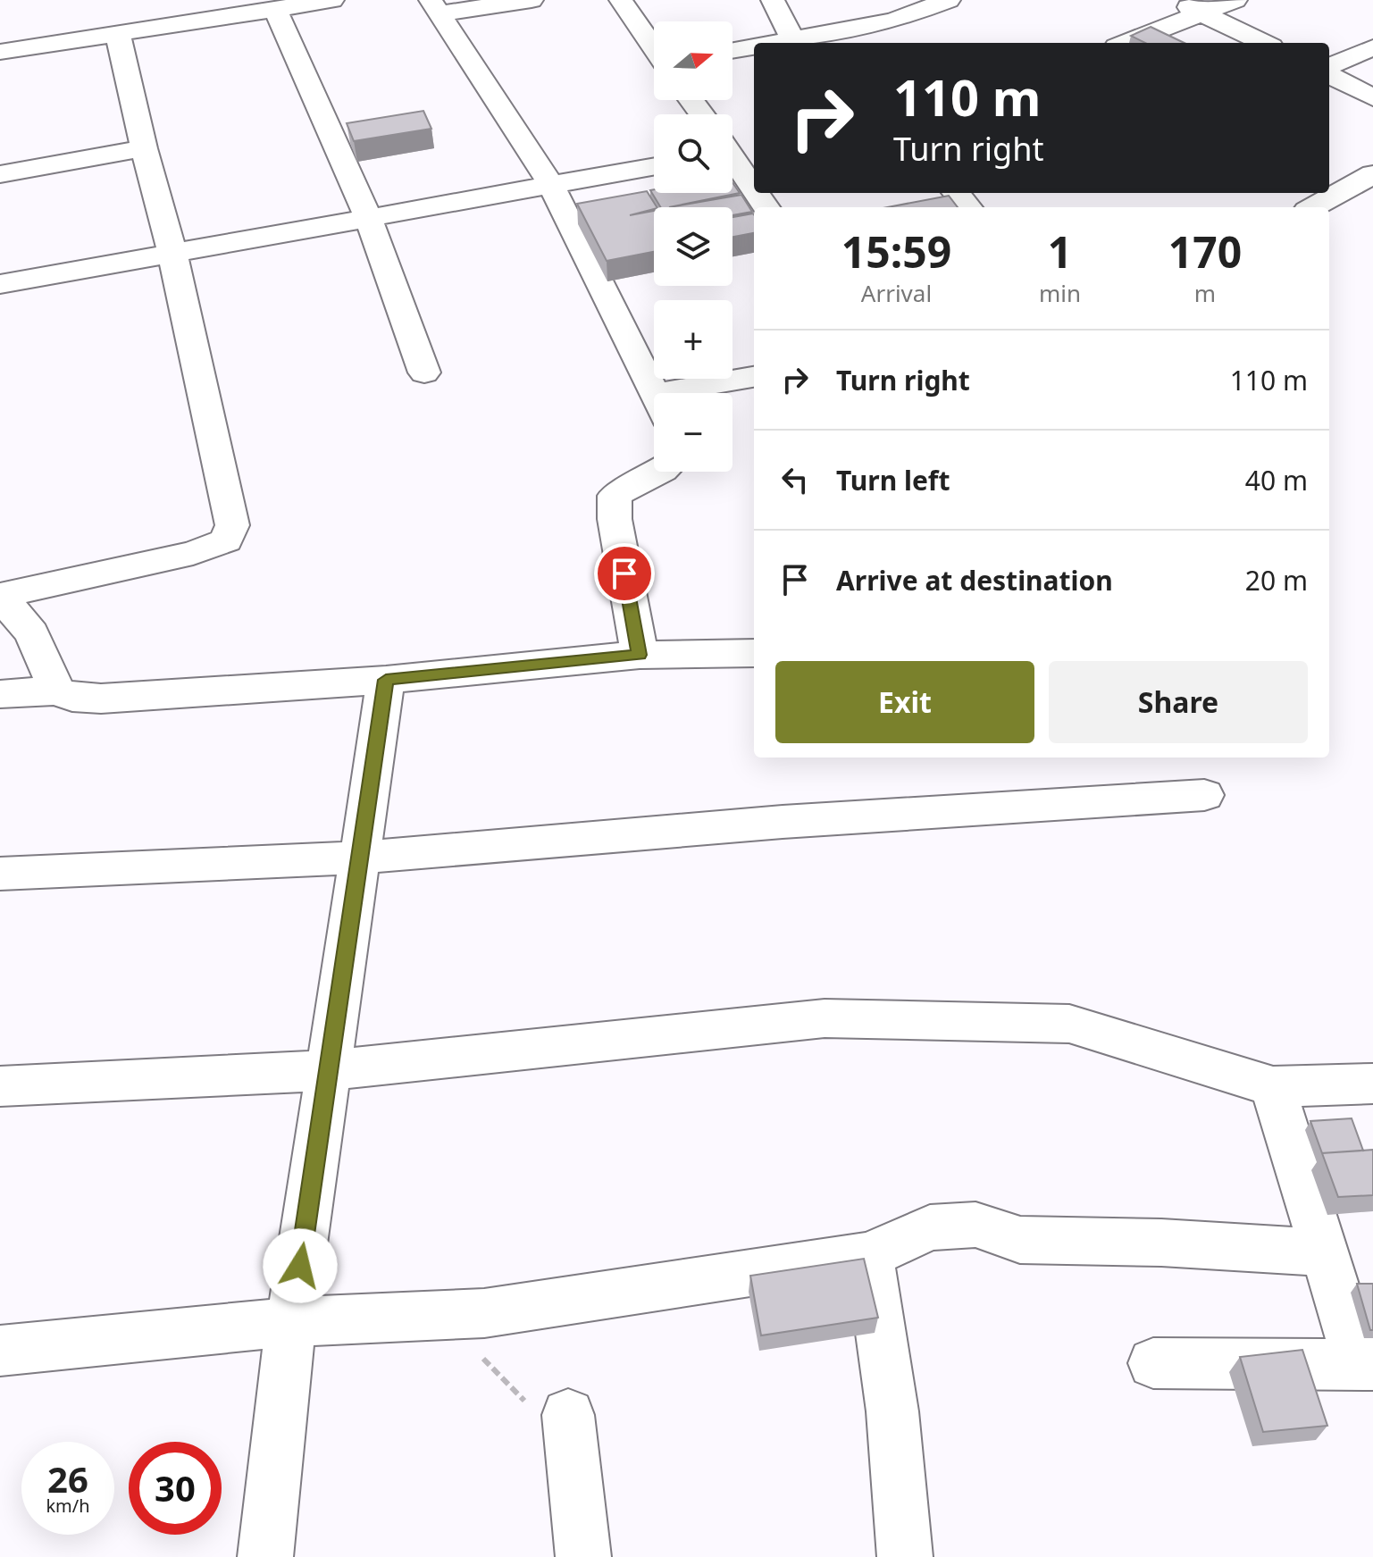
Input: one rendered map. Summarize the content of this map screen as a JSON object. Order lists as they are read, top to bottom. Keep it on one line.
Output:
{"north":"right","page":{"map_buttons":["+","−"],"turn":["110 m","Turn right"],"eta":["15:59","Arrival","1","min","170","m"],"list":[{"name":"Turn right","value":"110 m"},{"name":"Turn left","value":"40 m"},{"name":"Arrive at destination","value":"20 m"}],"buttons":["Exit","Share"],"speed":"26 km/h","limit":"30"}}
